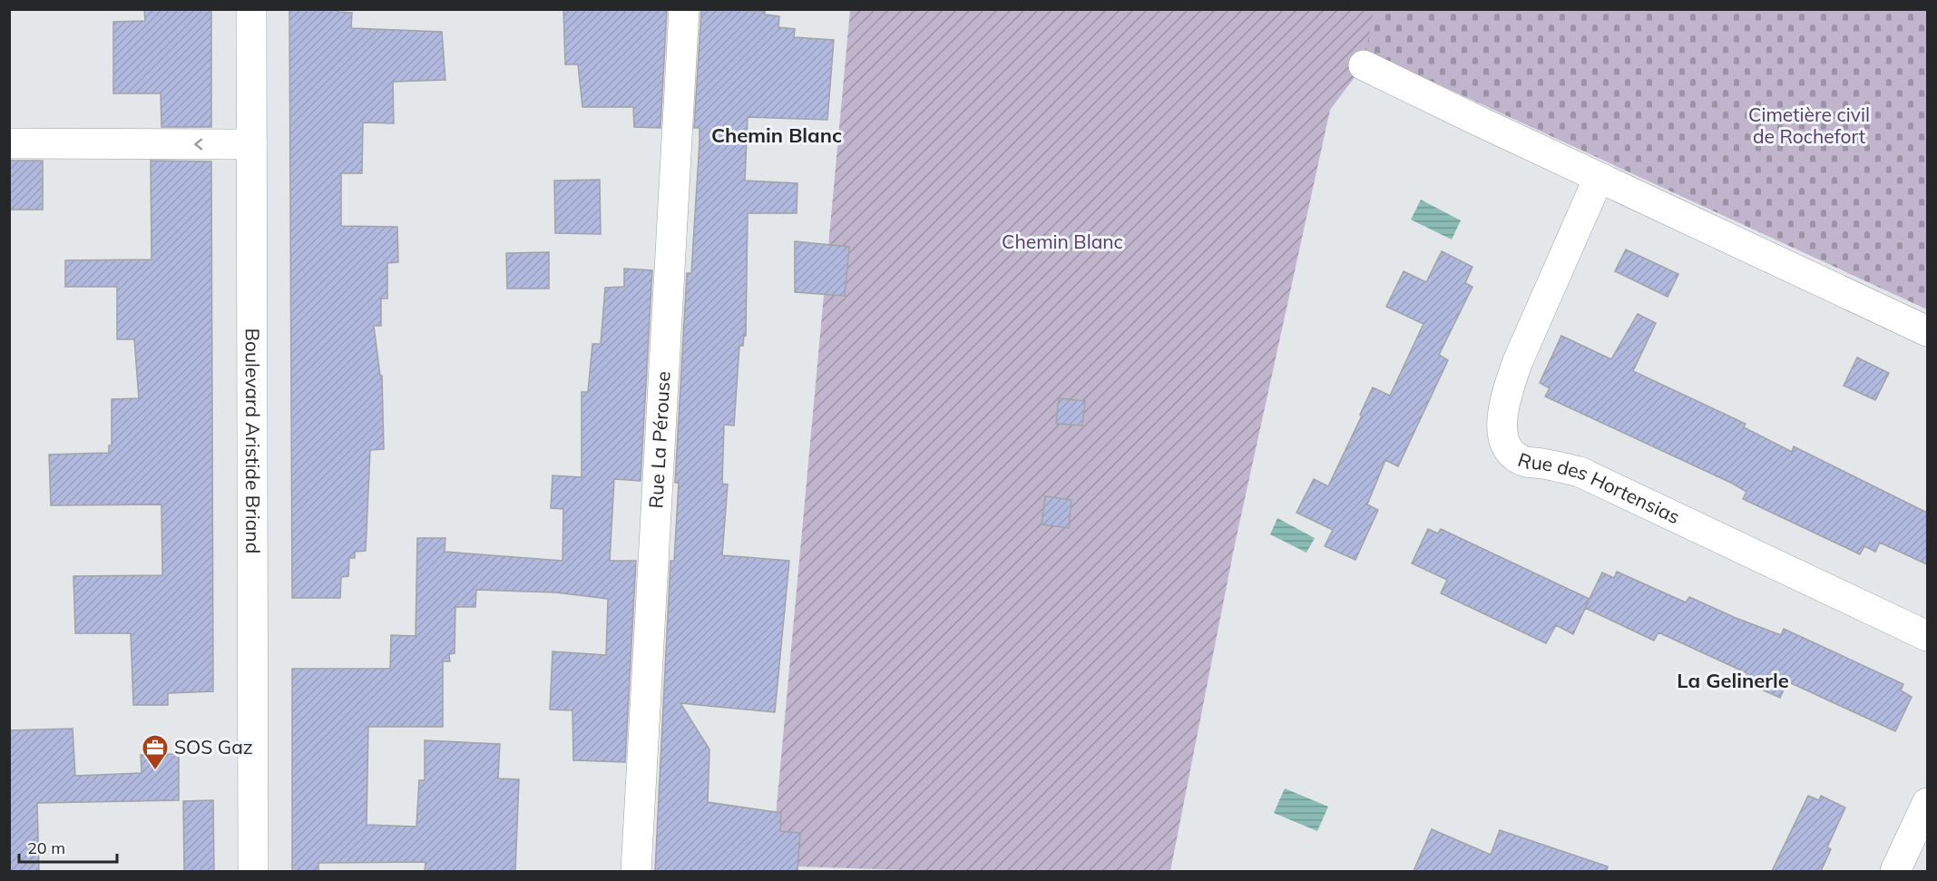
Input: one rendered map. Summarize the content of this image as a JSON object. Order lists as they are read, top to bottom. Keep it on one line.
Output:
{"streets":{"street":["Boulevard Aristide Briand","Rue La Pérouse","Rue des Hortensias"]},"districts":["Chemin Blanc","La Gelinerle"],"parks":["Cimetière civil de Rochefort","Chemin Blanc"],"places":{"office":["SOS Gaz"]},"scale_bar":"20 m"}
